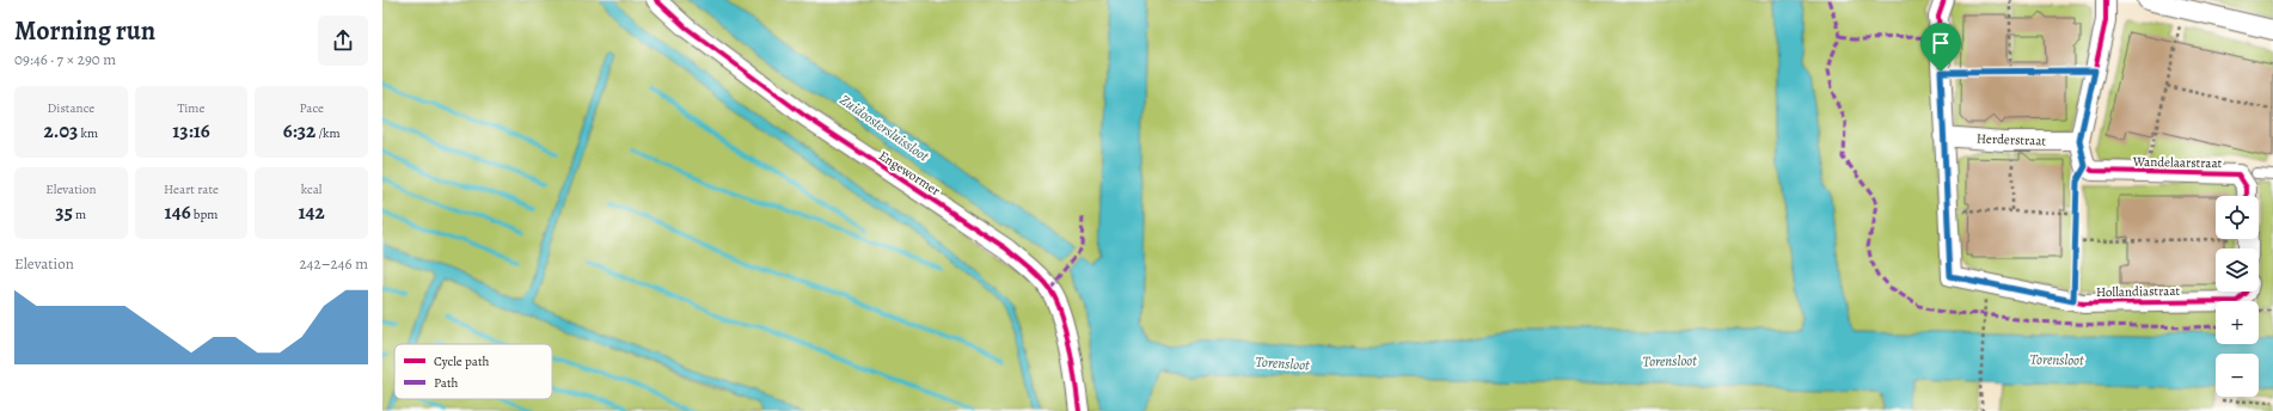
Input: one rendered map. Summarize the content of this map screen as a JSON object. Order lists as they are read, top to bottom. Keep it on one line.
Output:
{"streets":{"street":["Herderstraat","Wandelaarstraat","Engewormer","Hollandiastraat"]},"water":["Zuidoostersluissloot","Torensloot"],"legend":["Cycle path","Path"],"page":{"heading":["Morning run","09:46 · 7 × 290 m"],"stats":[["Distance","2.03 km"],["Time","13:16"],["Pace","6:32 /km"],["Elevation","35 m"],["Heart rate","146 bpm"],["kcal","142"]],"map_buttons":["+","−"],"chart":["Elevation","242–246 m"]}}
